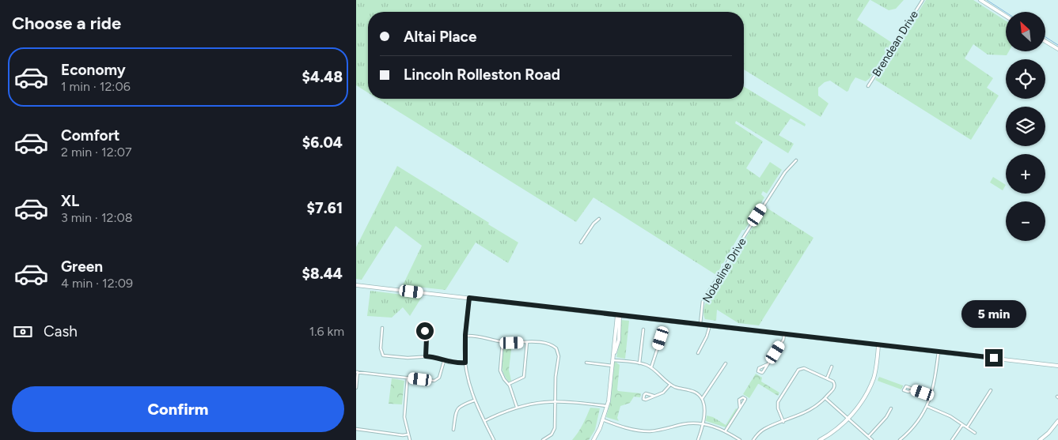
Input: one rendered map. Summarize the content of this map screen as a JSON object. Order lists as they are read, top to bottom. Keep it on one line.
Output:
{"streets":{"street":["Brendean Drive","Nobeline Drive"]},"north":"top left","page":{"heading":"Choose a ride","map_buttons":["+","−"],"banner":["Altai Place","Lincoln Rolleston Road"],"list":[{"name":"Economy","note":"1 min · 12:06","value":"$4.48"},{"name":"Comfort","note":"2 min · 12:07","value":"$6.04"},{"name":"XL","note":"3 min · 12:08","value":"$7.61"},{"name":"Green","note":"4 min · 12:09","value":"$8.44"}],"bubble":"5 min","pay":["Cash","1.6 km"],"buttons":"Confirm"}}
